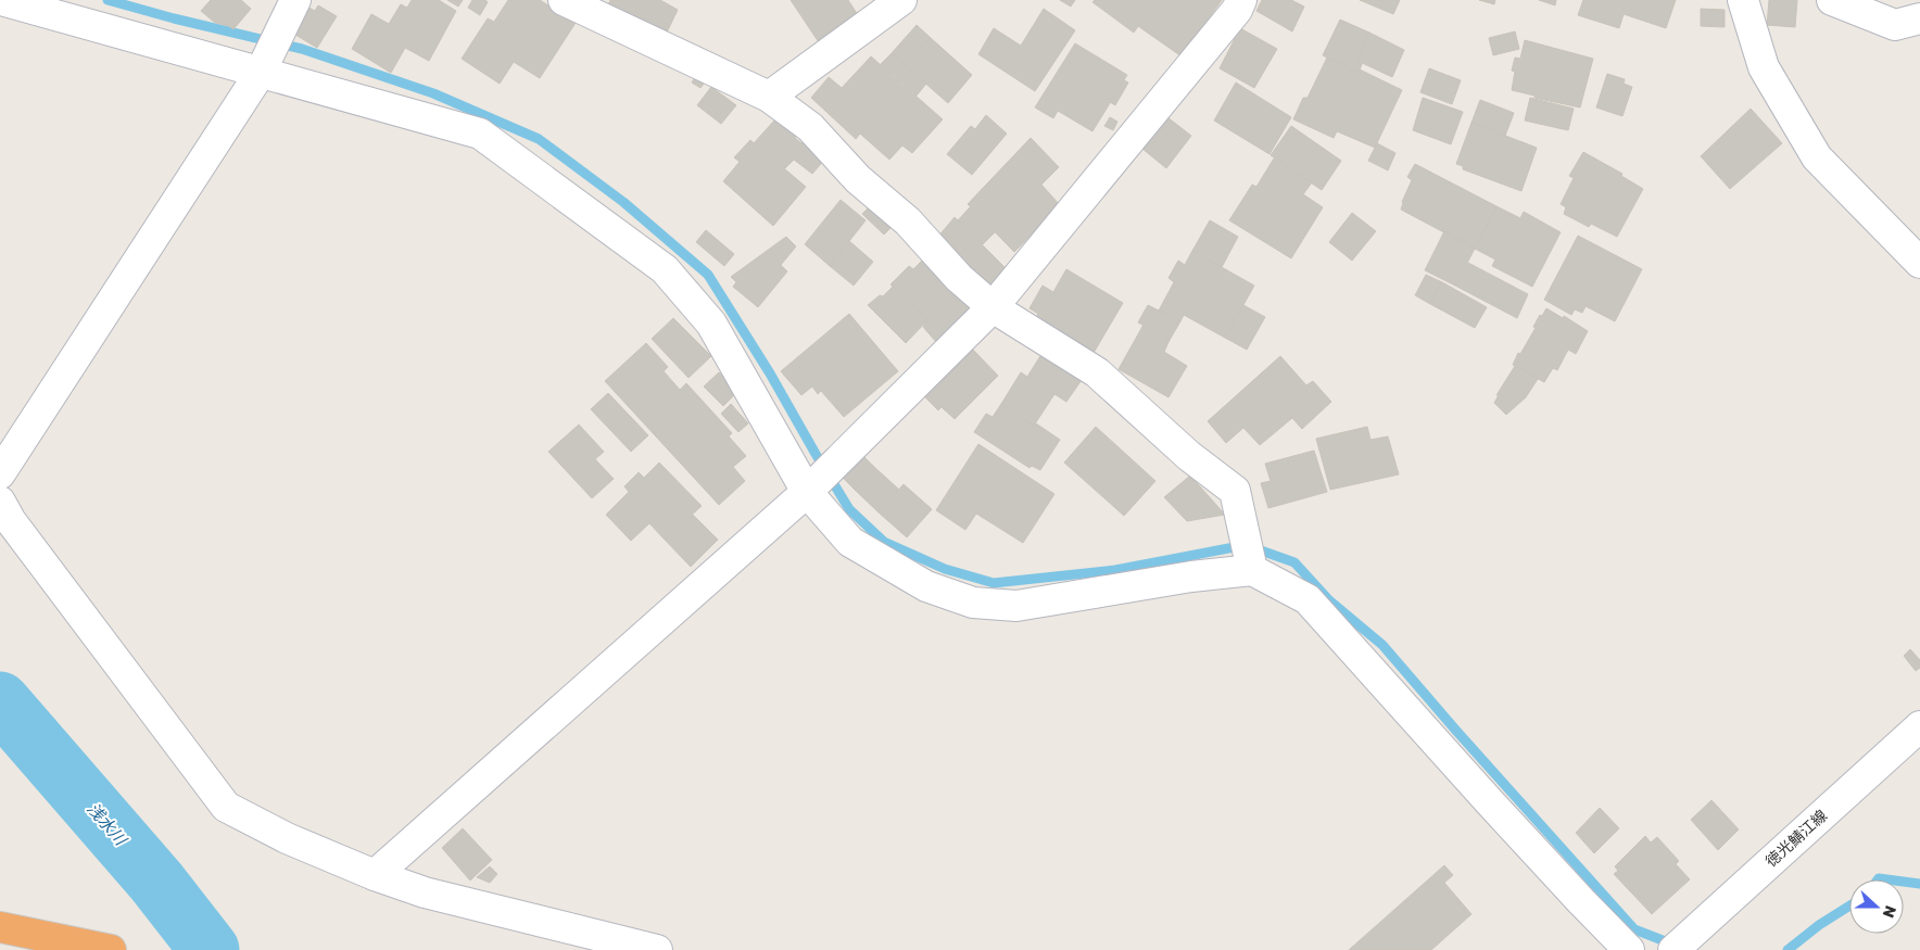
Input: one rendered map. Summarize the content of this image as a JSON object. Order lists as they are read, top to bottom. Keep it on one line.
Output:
{"streets":{"street":["徳光鯖江線"]},"water":["浅水川"],"north":"right"}
